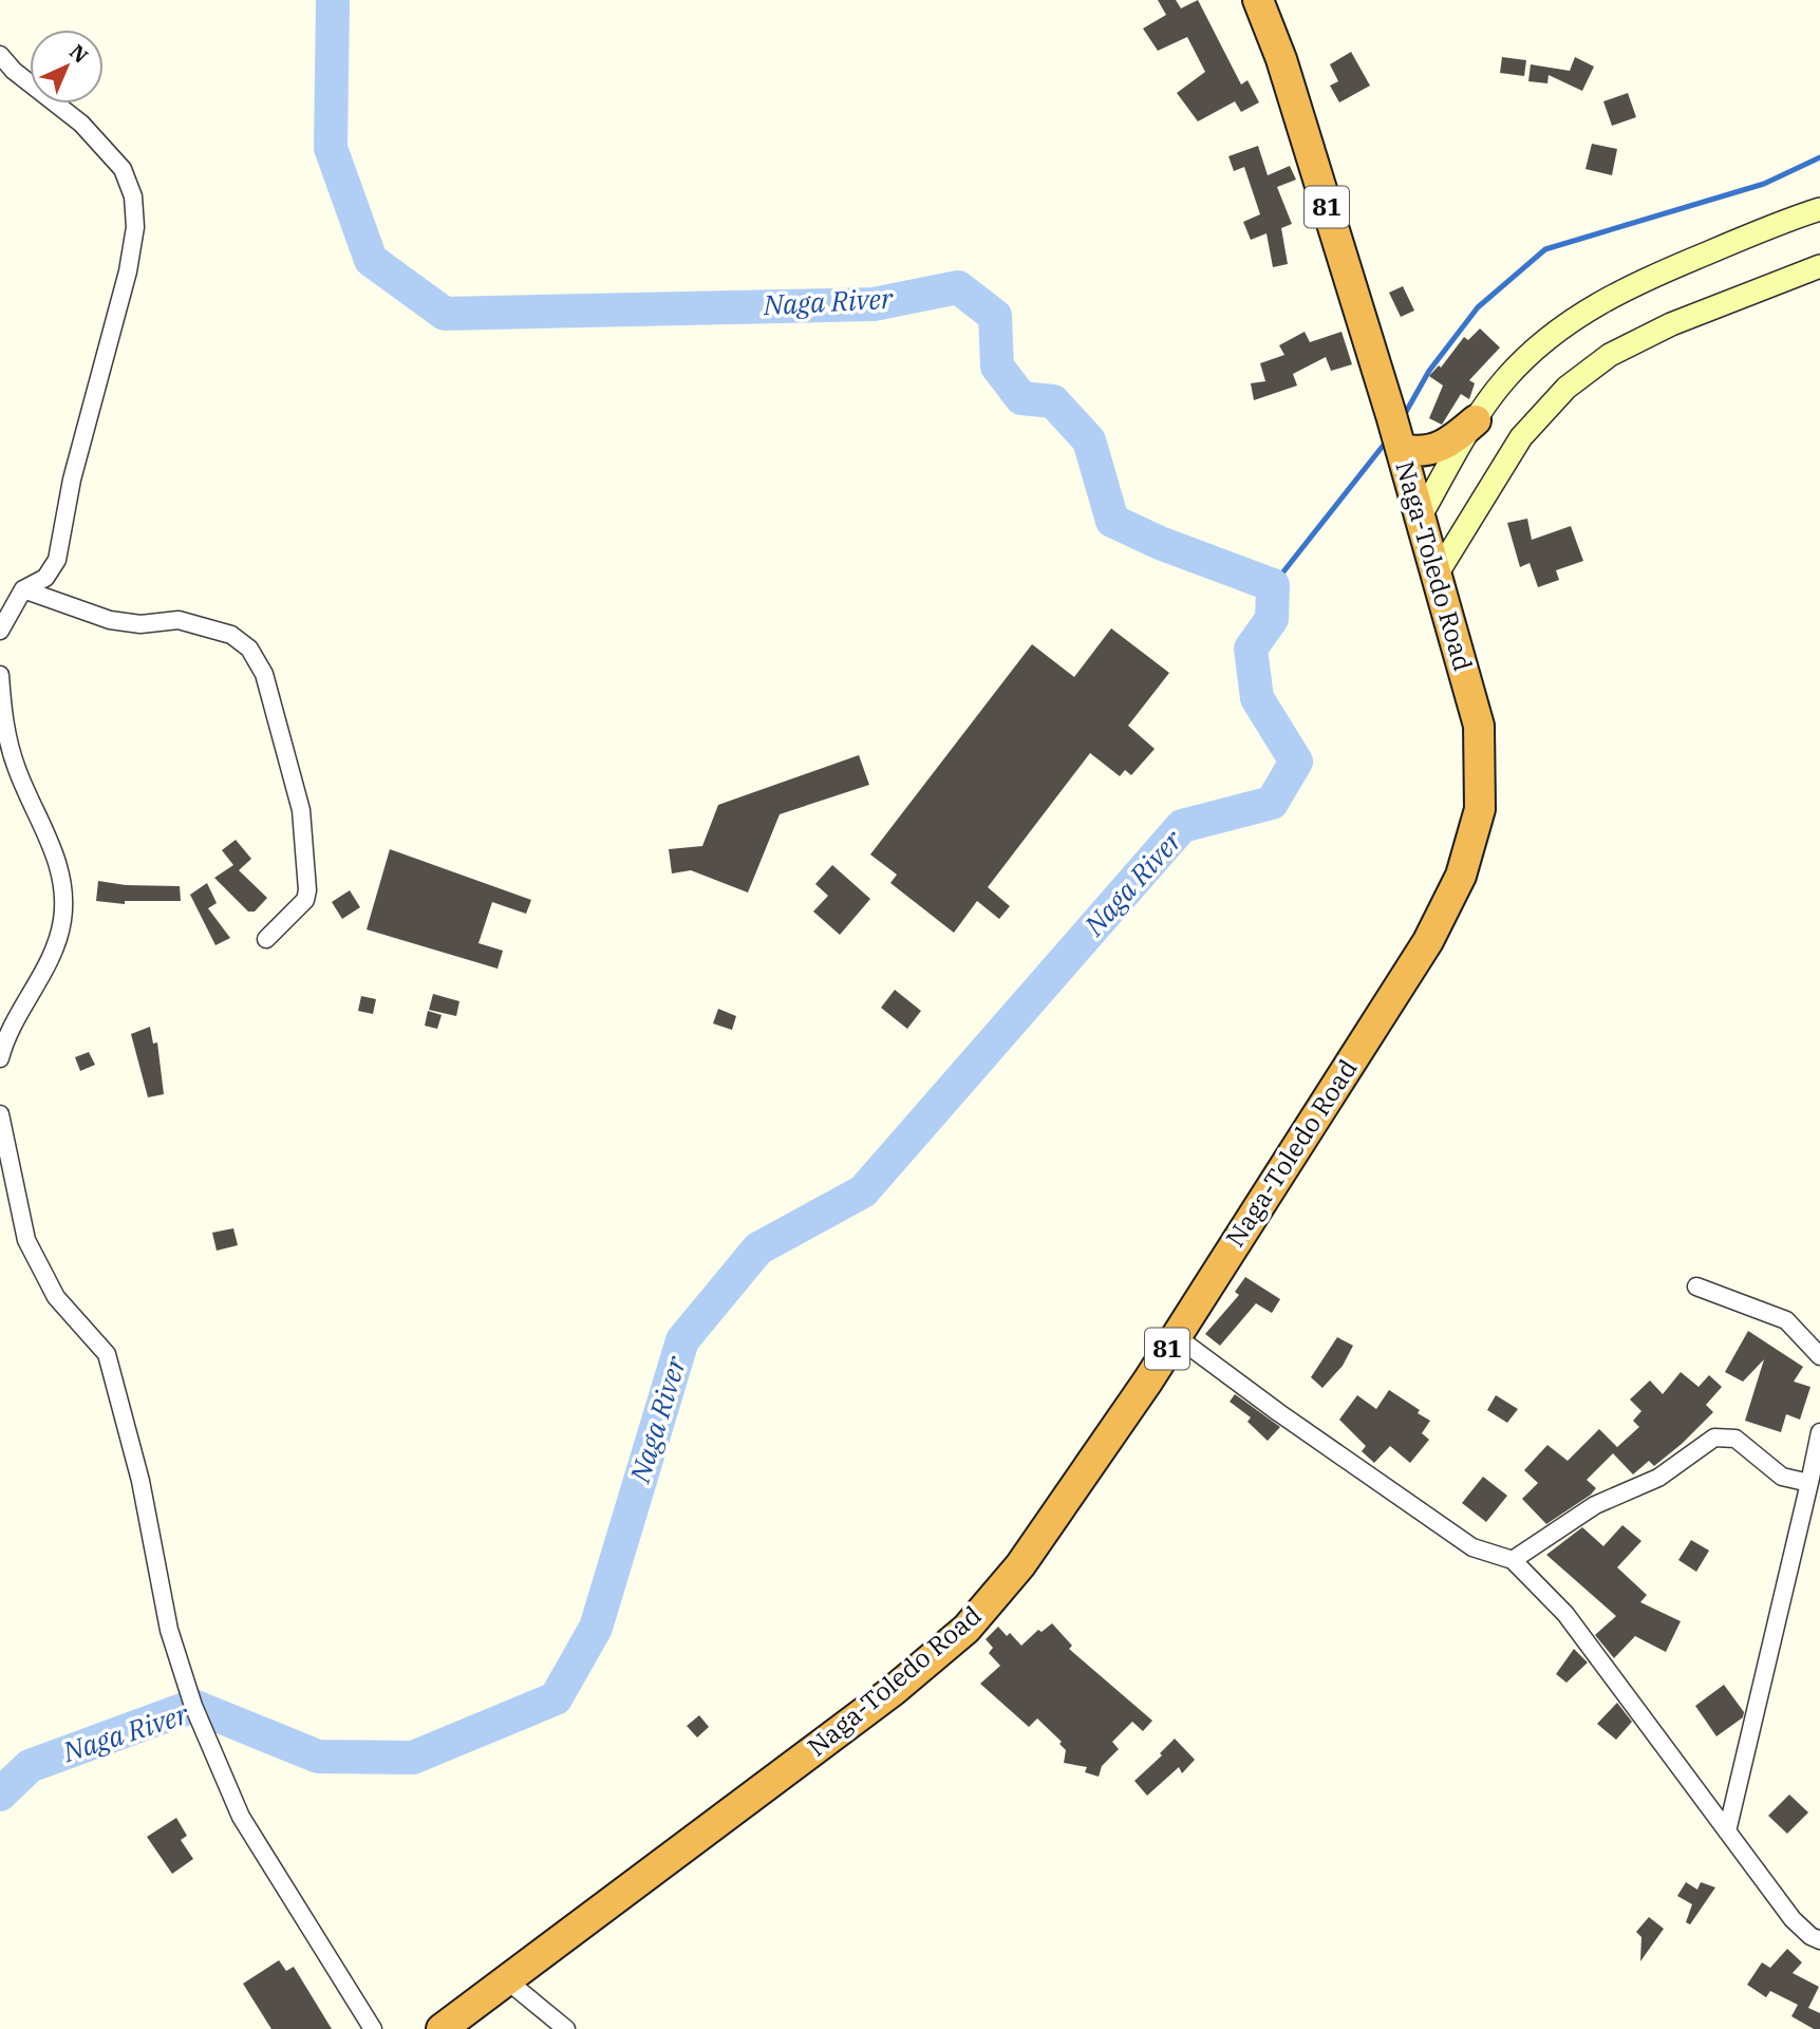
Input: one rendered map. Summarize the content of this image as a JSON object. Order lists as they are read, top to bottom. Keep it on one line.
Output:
{"streets":{"highway":["81","Naga-Toledo Road"]},"water":["Naga River"],"north":"top right"}
